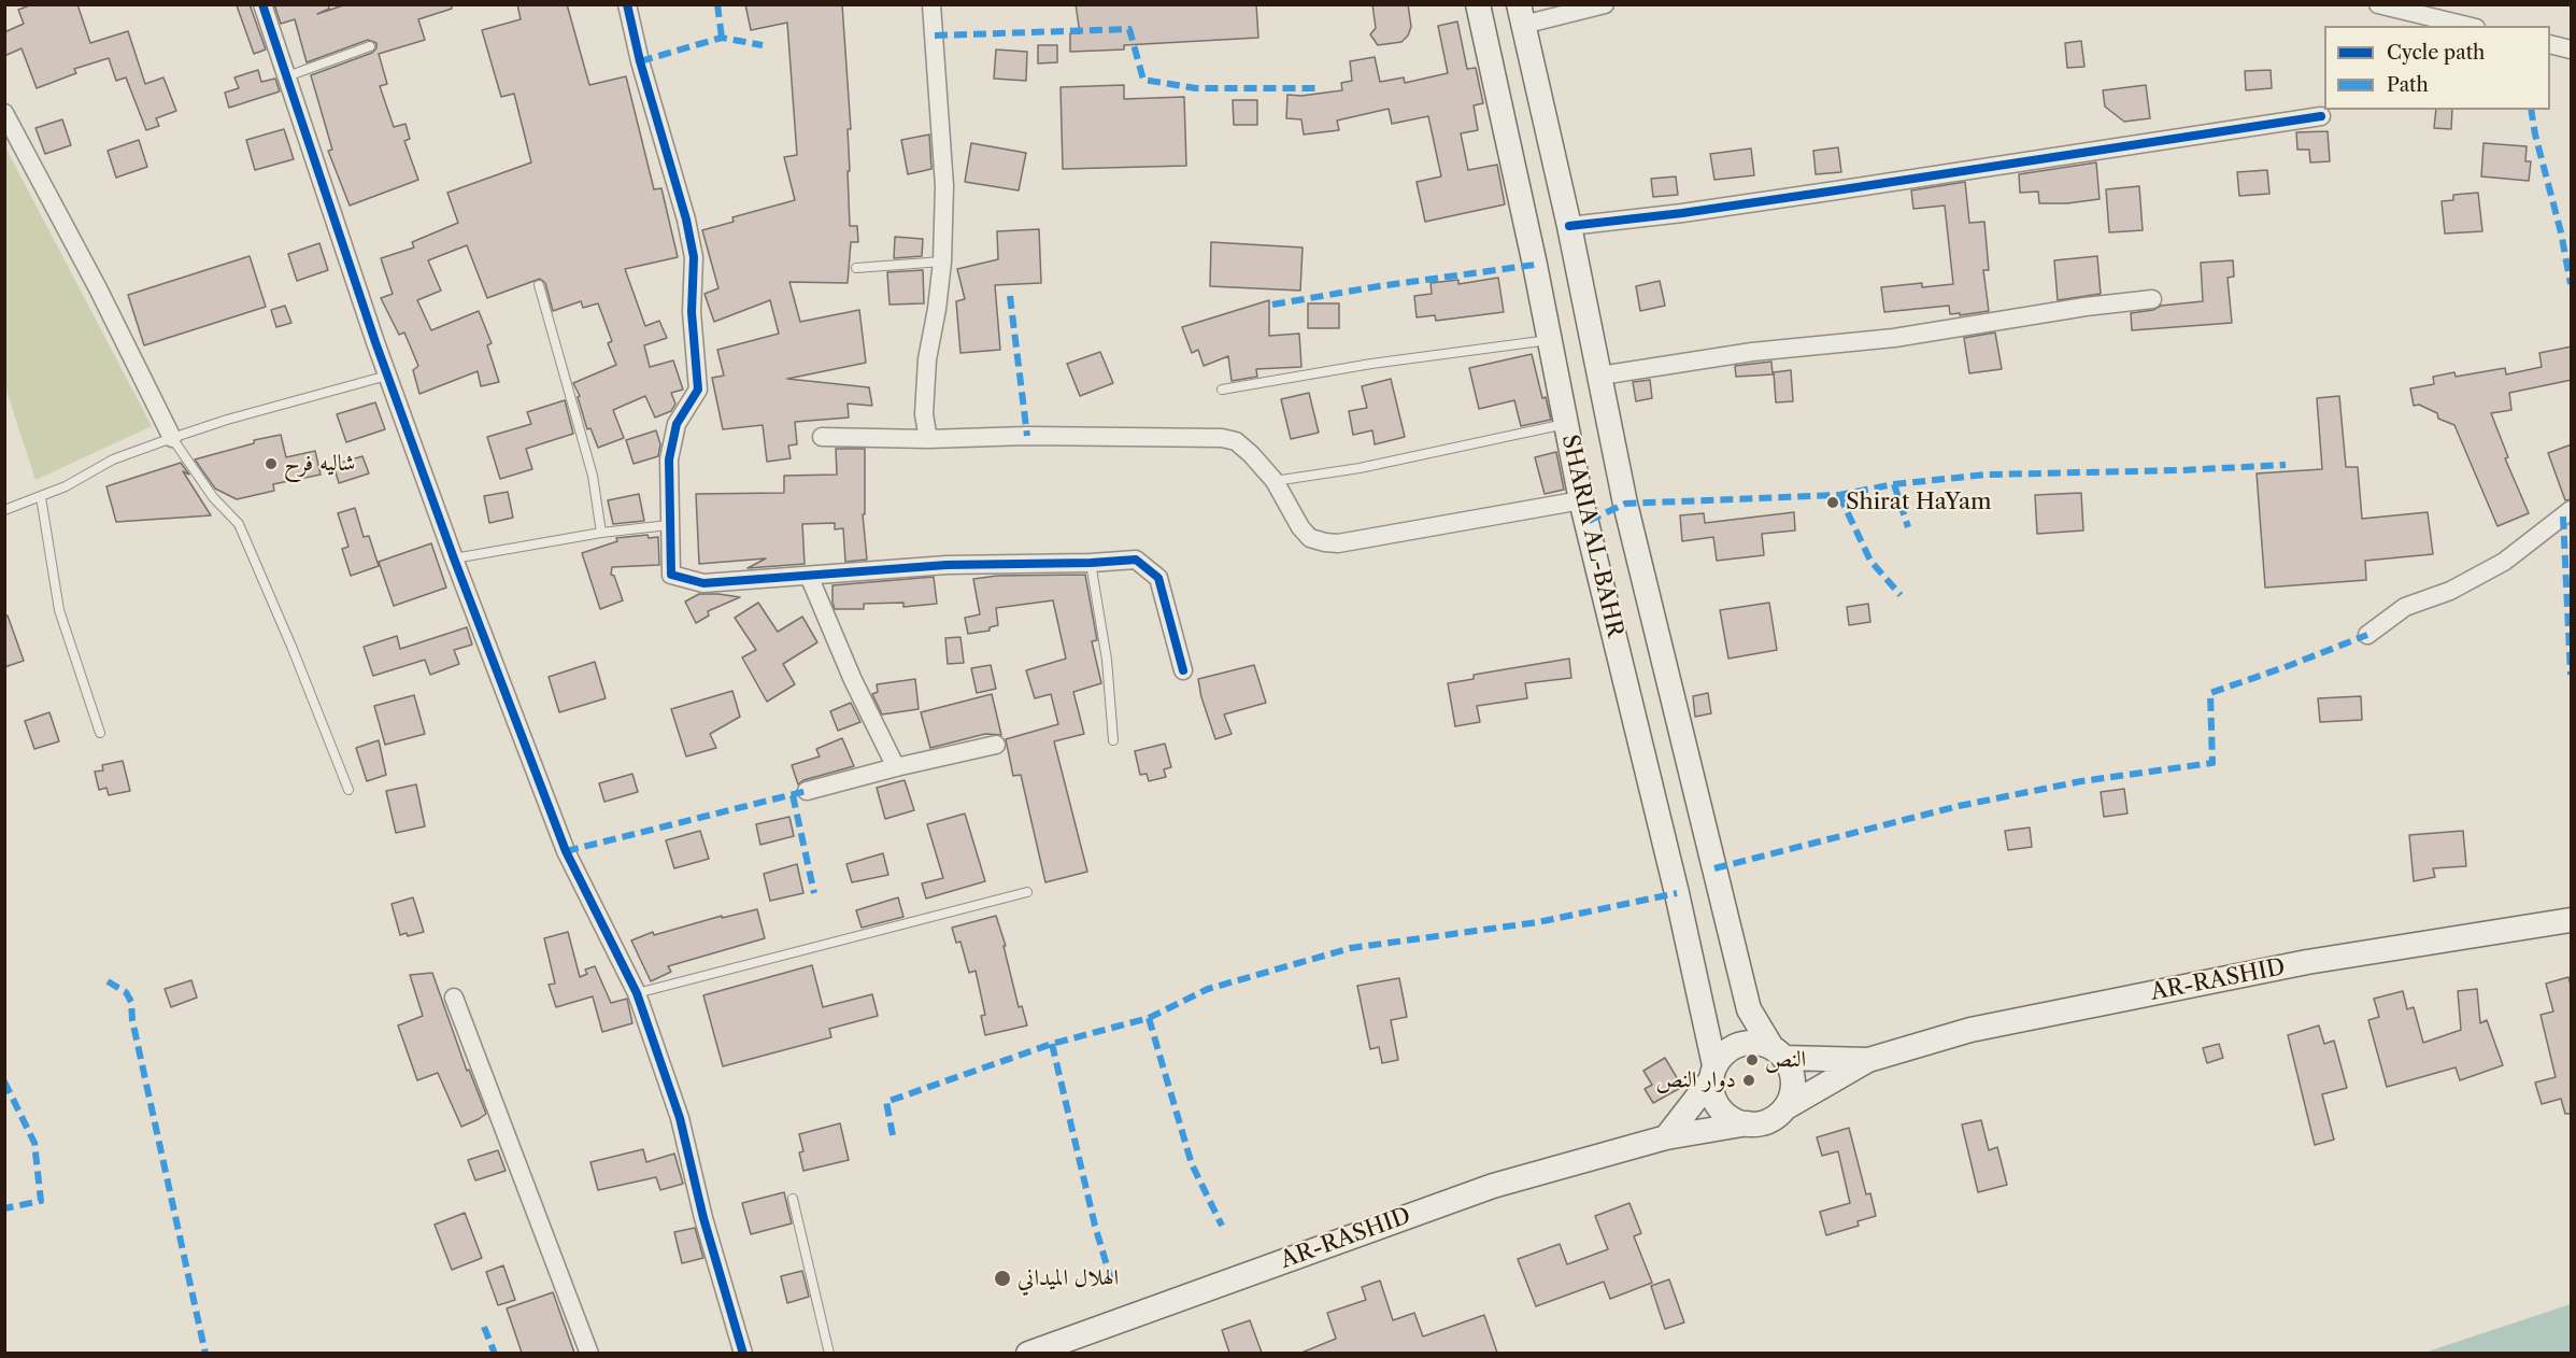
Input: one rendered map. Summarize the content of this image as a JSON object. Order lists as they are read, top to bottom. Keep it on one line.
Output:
{"streets":{"main road":["SHARIA AL-BAHR","AR-RASHID"]},"crossings":[["SHARIA AL-BAHR","AR-RASHID"]],"places":["شاليه فرح","Shirat HaYam","النص","دوار النص","الهلال الميداني"],"legend":["Cycle path","Path"]}
